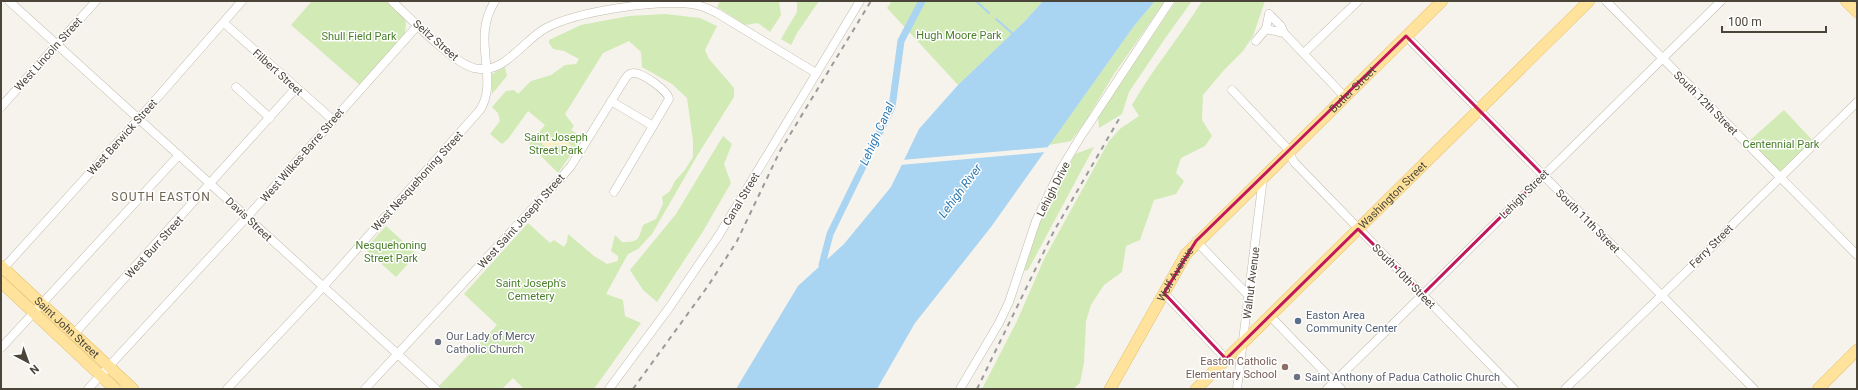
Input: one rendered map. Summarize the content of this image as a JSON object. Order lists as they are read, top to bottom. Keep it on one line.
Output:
{"streets":{"main road":["Butler Street","Washington Street","Wolf Avenue","Saint John Street"],"street":["Seitz Street","West Lincoln Street","Filbert Street","South 12th Street","West Berwick Street","West Wilkes-Barre Street","West Nesquehoning Street","Lehigh Drive","Lehigh Street","Canal Street","Davis Street","West Saint Joseph Street","South 11th Street","Ferry Street","West Burr Street","South 10th Street","Walnut Avenue"]},"crossings":[["Seitz Street","West Wilkes-Barre Street"],["Seitz Street","West Nesquehoning Street"],["West Lincoln Street","Davis Street"],["Filbert Street","West Berwick Street"],["Filbert Street","West Wilkes-Barre Street"],["Filbert Street","West Burr Street"],["Butler Street","South 11th Street"],["Butler Street","Wolf Avenue"],["Butler Street","South 10th Street"],["Butler Street","Walnut Avenue"],["South 12th Street","Lehigh Street"],["South 12th Street","Ferry Street"],["West Berwick Street","Davis Street"],["West Berwick Street","Saint John Street"],["West Wilkes-Barre Street","Davis Street"],["West Wilkes-Barre Street","Saint John Street"],["West Nesquehoning Street","Davis Street"],["Lehigh Street","South 11th Street"],["Lehigh Street","South 10th Street"],["Washington Street","South 11th Street"],["Washington Street","South 10th Street"],["Washington Street","Walnut Avenue"],["Davis Street","West Saint Joseph Street"],["Davis Street","West Burr Street"],["South 11th Street","Ferry Street"],["West Burr Street","Saint John Street"],["Wolf Avenue","Walnut Avenue"]],"districts":["SOUTH EASTON"],"water":["Lehigh Canal","Lehigh River"],"parks":["Hugh Moore Park","Shull Field Park","Saint Joseph Street Park","Centennial Park","Nesquehoning Street Park","Saint Joseph's Cemetery"],"places":["Easton Area Community Center","Our Lady of Mercy Catholic Church","Easton Catholic Elementary School","Saint Anthony of Padua Catholic Church"],"scale_bar":"100 m","north":"bottom right"}
